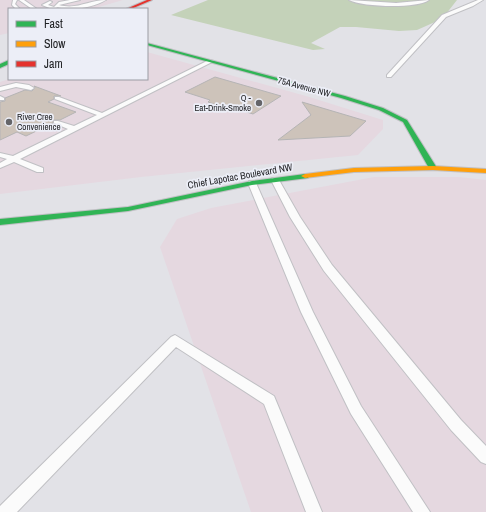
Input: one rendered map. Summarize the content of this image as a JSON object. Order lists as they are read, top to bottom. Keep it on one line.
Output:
{"streets":{"street":["75A Avenue NW","Chief Lapotac Boulevard NW"]},"crossings":[["75A Avenue NW","Chief Lapotac Boulevard NW"]],"places":["Q - Eat-Drink-Smoke","River Cree Convenience"],"legend":["Fast","Slow","Jam"]}
